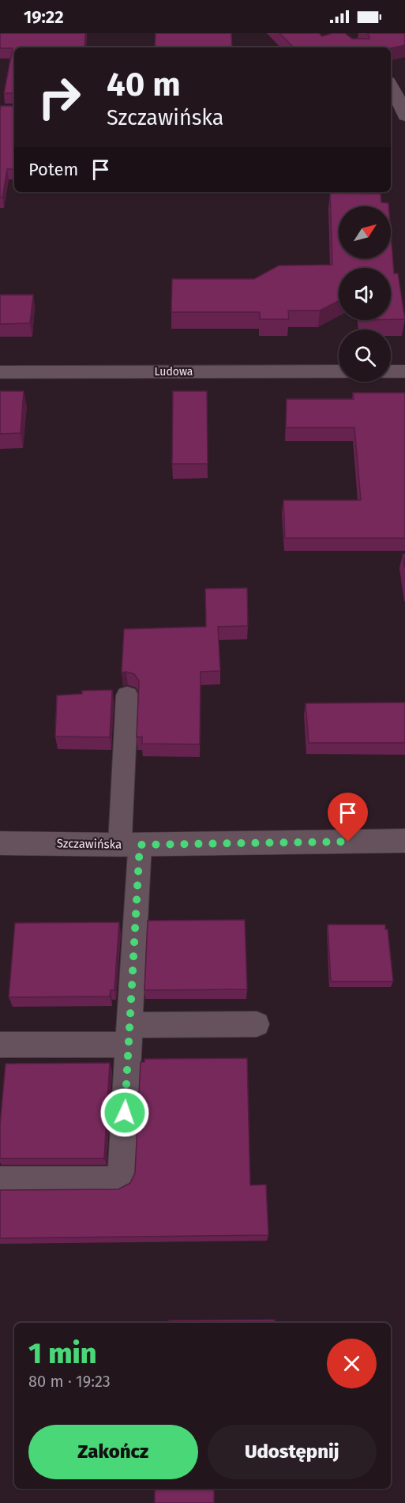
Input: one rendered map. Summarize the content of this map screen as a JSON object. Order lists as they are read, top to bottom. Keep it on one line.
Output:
{"streets":{"street":["Ludowa","Szczawińska"]},"north":"top right","page":{"status":"19:22","turn":["40 m","Szczawińska"],"then":"Potem","heading":["1 min","80 m · 19:23"],"buttons":["Zakończ","Udostępnij"]}}
